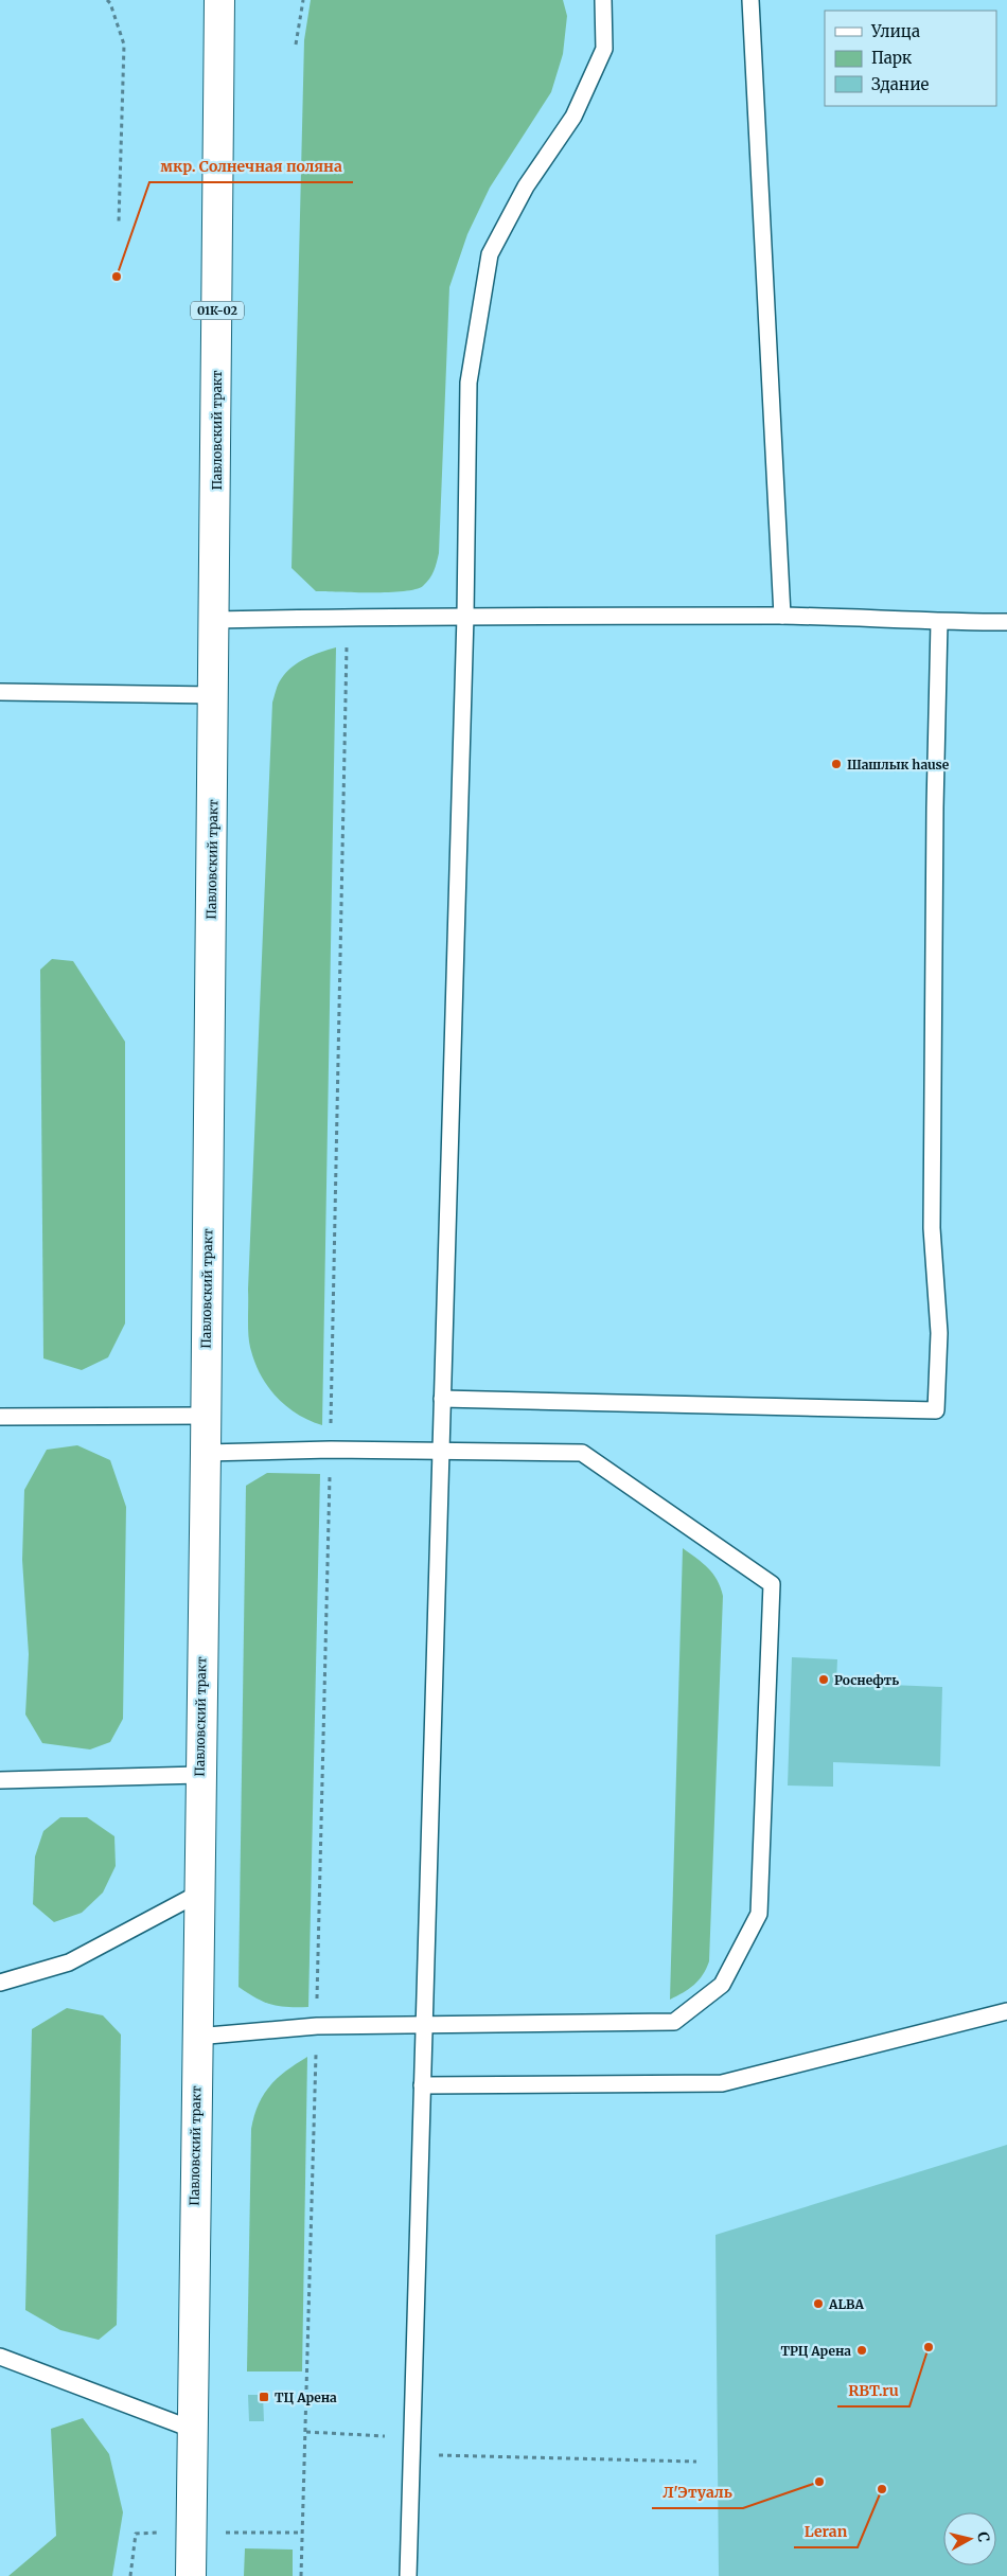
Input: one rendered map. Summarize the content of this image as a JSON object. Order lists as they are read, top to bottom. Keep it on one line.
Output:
{"streets":{"main road":["01К-02","Павловский тракт"]},"places":{"other":["мкр. Солнечная поляна","Шашлык hause","Роснефть","ALBA","RBT.ru","ТРЦ Арена","Л'Этуаль","Leran"],"transit":["ТЦ Арена"]},"legend":["Улица","Парк","Здание"],"north":"right"}
